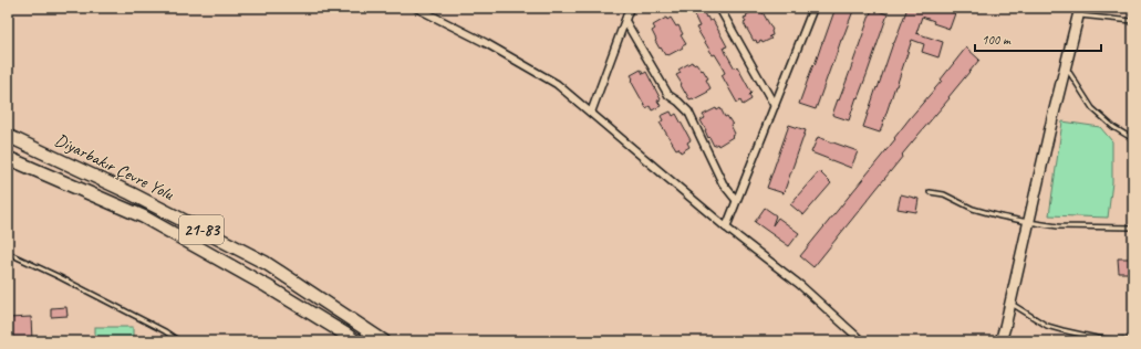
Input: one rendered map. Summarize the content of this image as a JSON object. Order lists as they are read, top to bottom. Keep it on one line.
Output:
{"streets":{"highway":["Diyarbakır Çevre Yolu","21-83"]},"scale_bar":"100 m"}
